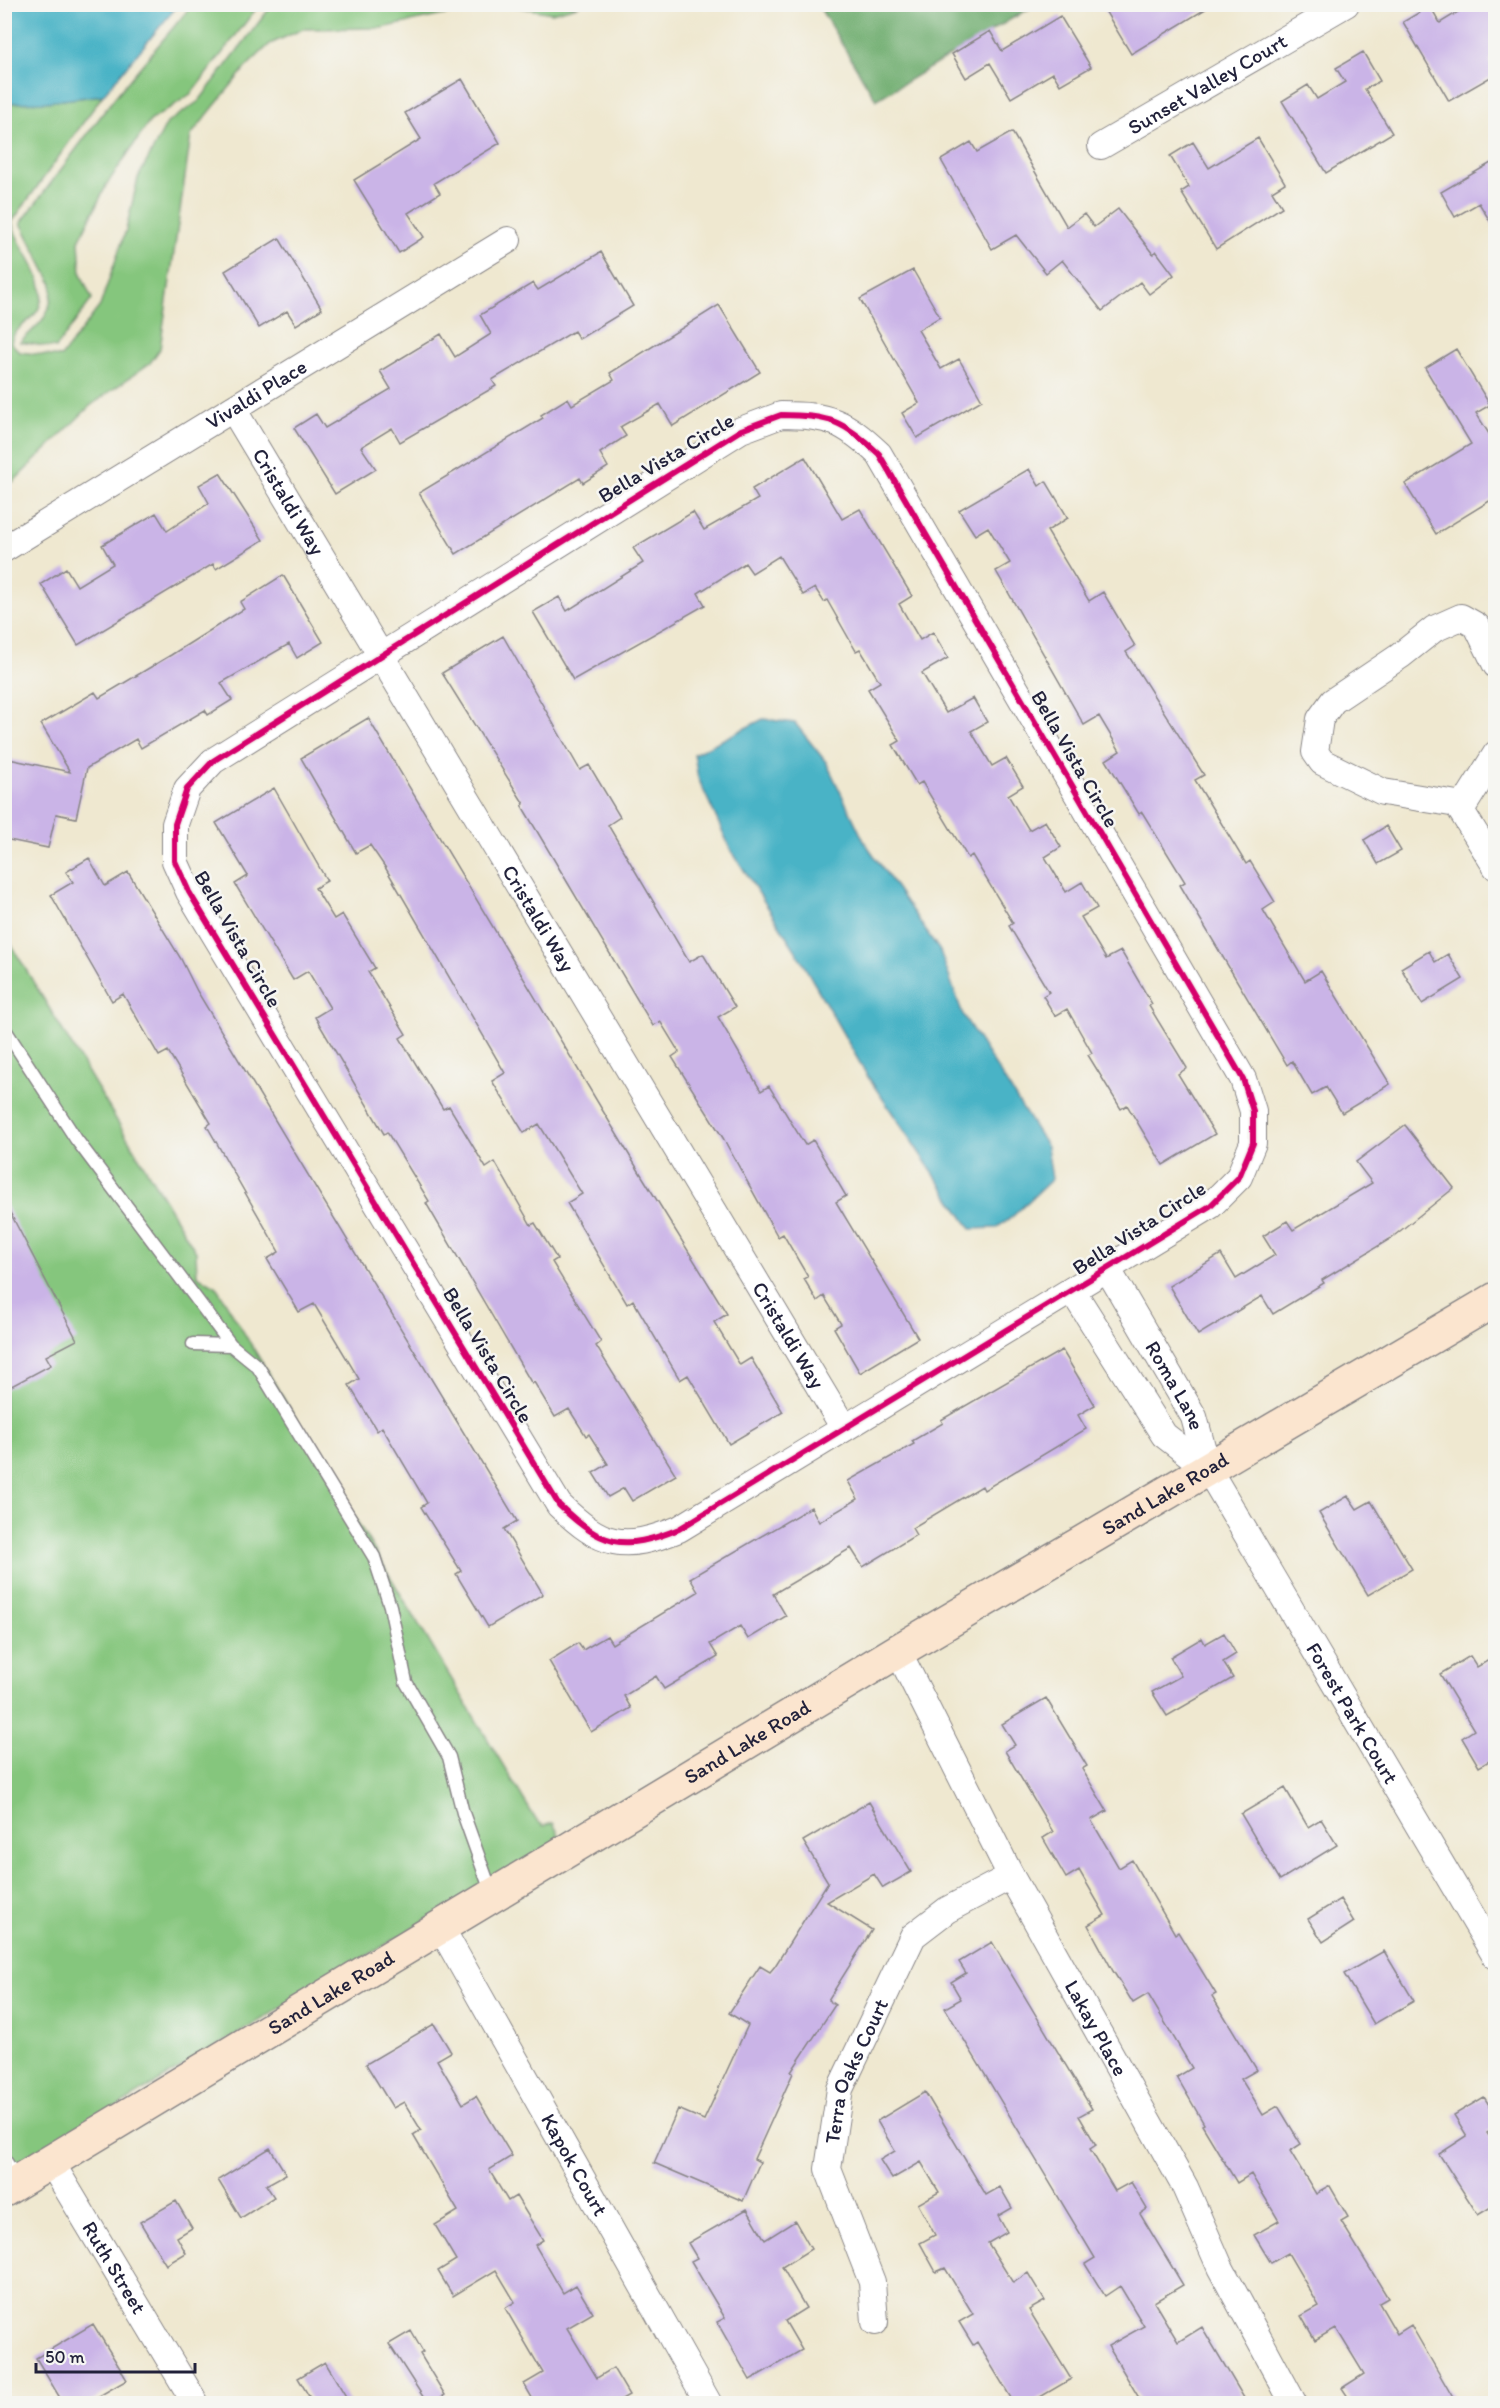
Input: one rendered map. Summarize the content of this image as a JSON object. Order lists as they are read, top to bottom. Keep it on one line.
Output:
{"streets":{"street":["Sunset Valley Court","Vivaldi Place","Bella Vista Circle","Cristaldi Way","Roma Lane","Sand Lake Road","Forest Park Court","Lakay Place","Terra Oaks Court","Kapok Court","Ruth Street"]},"crossings":[["Vivaldi Place","Cristaldi Way"],["Bella Vista Circle","Cristaldi Way"],["Bella Vista Circle","Roma Lane"],["Roma Lane","Sand Lake Road"],["Roma Lane","Forest Park Court"],["Sand Lake Road","Forest Park Court"],["Sand Lake Road","Lakay Place"],["Sand Lake Road","Kapok Court"],["Sand Lake Road","Ruth Street"],["Lakay Place","Terra Oaks Court"]],"scale_bar":"50 m"}
